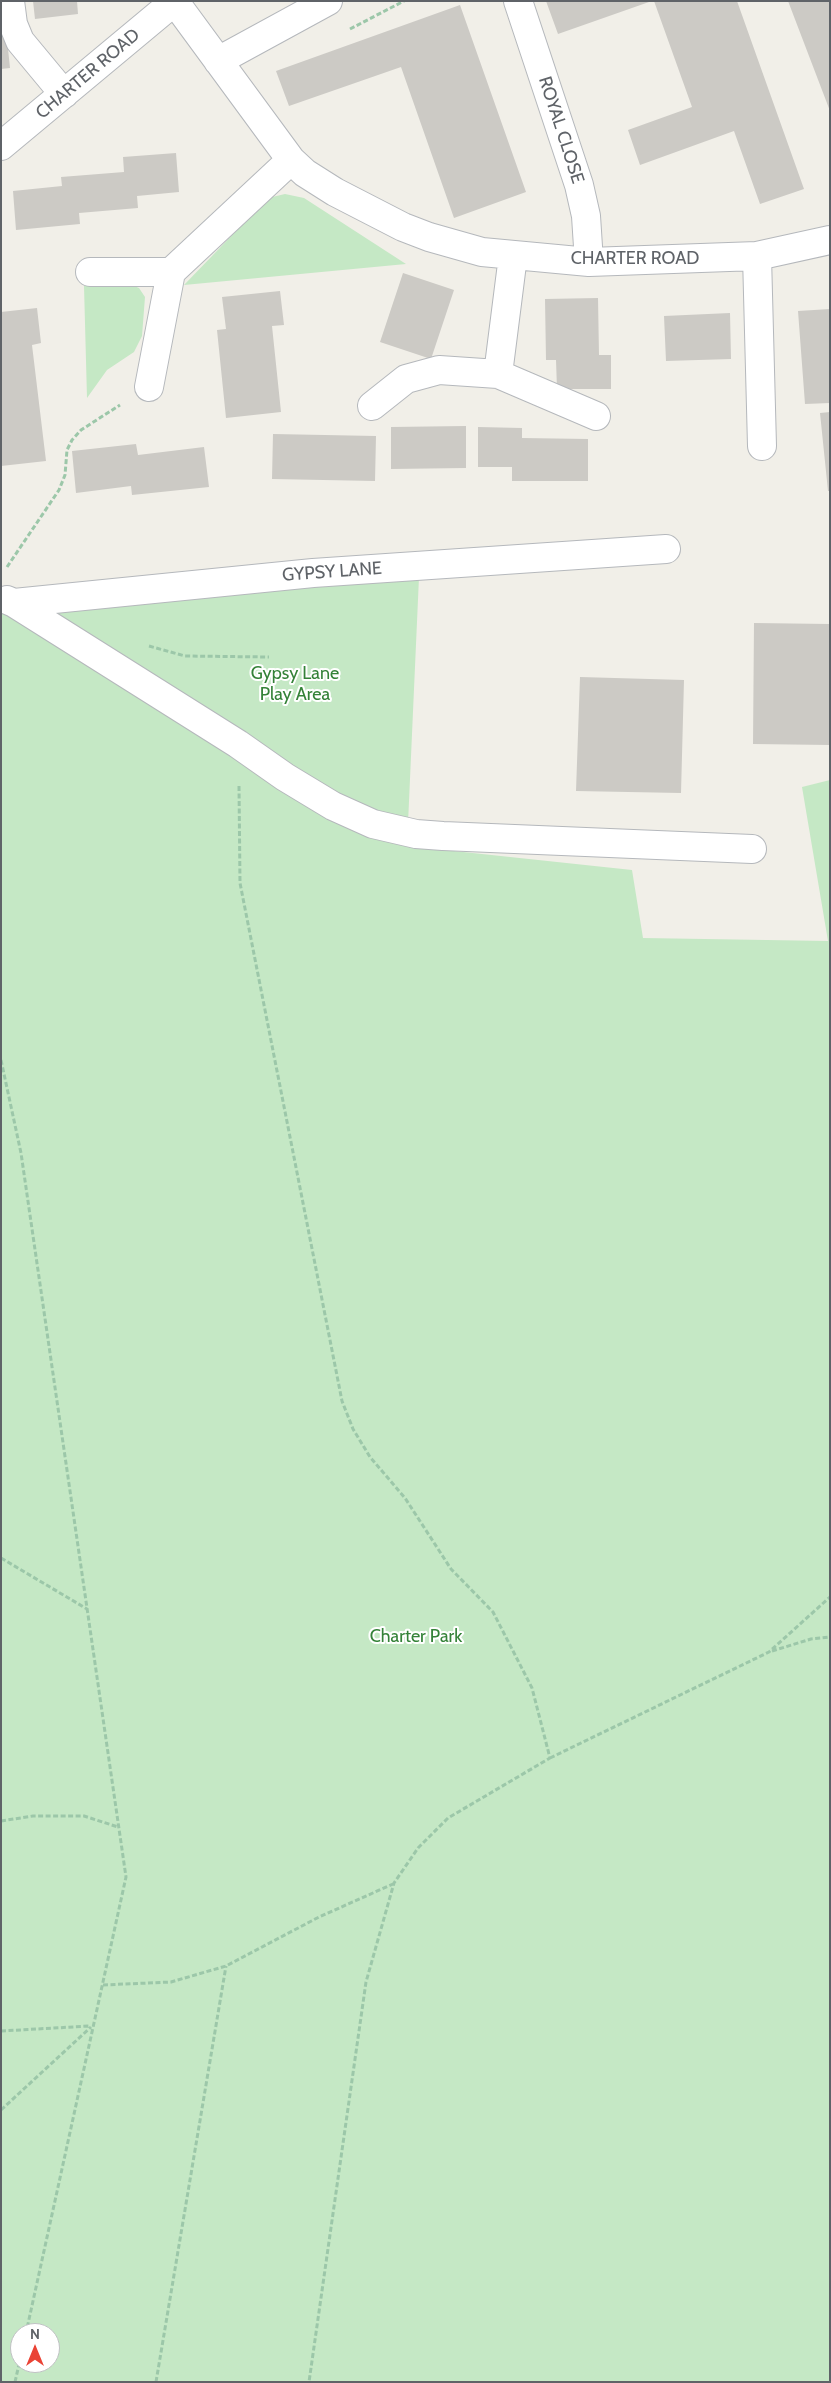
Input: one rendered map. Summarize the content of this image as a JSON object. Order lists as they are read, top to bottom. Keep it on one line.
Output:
{"streets":{"street":["CHARTER ROAD","ROYAL CLOSE","GYPSY LANE"]},"crossings":[["CHARTER ROAD","ROYAL CLOSE"]],"parks":["Gypsy Lane Play Area","Charter Park"],"north":"top"}
